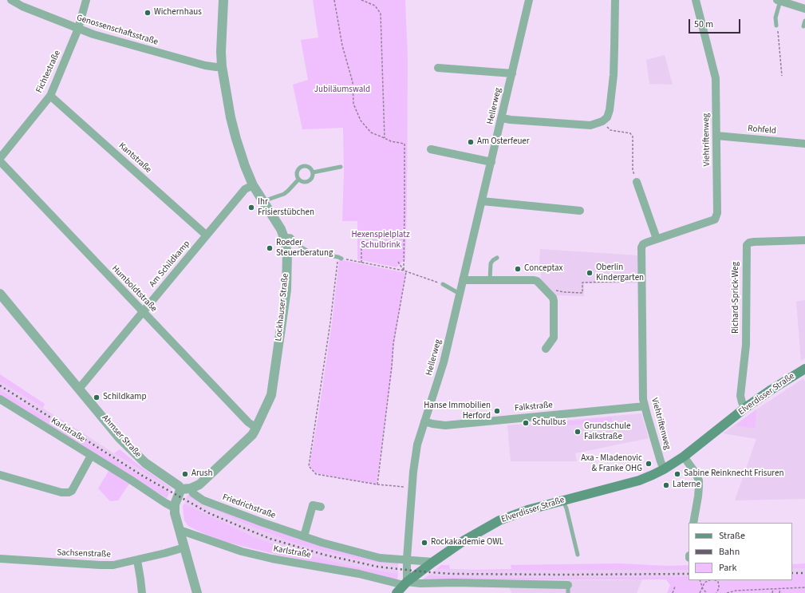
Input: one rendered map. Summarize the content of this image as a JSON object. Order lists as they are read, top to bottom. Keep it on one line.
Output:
{"streets":{"main road":["Elverdisser Straße"],"street":["Genossenschaftsstraße","Fichtestraße","Hellerweg","Rohfeld","Viehtriftenweg","Kantstraße","Am Schildkamp","Humboldtstraße","Richard-Sprick-Weg","Lockhauser Straße","Falkstraße","Karlstraße","Ahmser Straße","Friedrichstraße","Sachsenstraße"]},"crossings":[["Genossenschaftsstraße","Fichtestraße"],["Genossenschaftsstraße","Lockhauser Straße"],["Fichtestraße","Kantstraße"],["Hellerweg","Elverdisser Straße"],["Hellerweg","Falkstraße"],["Hellerweg","Karlstraße"],["Hellerweg","Friedrichstraße"],["Rohfeld","Viehtriftenweg"],["Viehtriftenweg","Elverdisser Straße"],["Viehtriftenweg","Falkstraße"],["Kantstraße","Am Schildkamp"],["Am Schildkamp","Humboldtstraße"],["Am Schildkamp","Lockhauser Straße"],["Am Schildkamp","Ahmser Straße"],["Humboldtstraße","Lockhauser Straße"],["Richard-Sprick-Weg","Elverdisser Straße"],["Lockhauser Straße","Ahmser Straße"],["Lockhauser Straße","Friedrichstraße"],["Elverdisser Straße","Karlstraße"]],"parks":["Jubiläumswald","Hexenspielplatz Schulbrink"],"places":["Wichernhaus","Am Osterfeuer","Ihr Frisierstübchen","Roeder Steuerberatung","Conceptax","Oberlin Kindergarten","Schildkamp","Hanse Immobilien Herford","Schulbus","Grundschule Falkstraße","Axa - Mladenovic & Franke OHG","Arush","Sabine Reinknecht Frisuren","Laterne","Rockakademie OWL"],"legend":["Straße","Bahn","Park"],"scale_bar":"50 m"}
